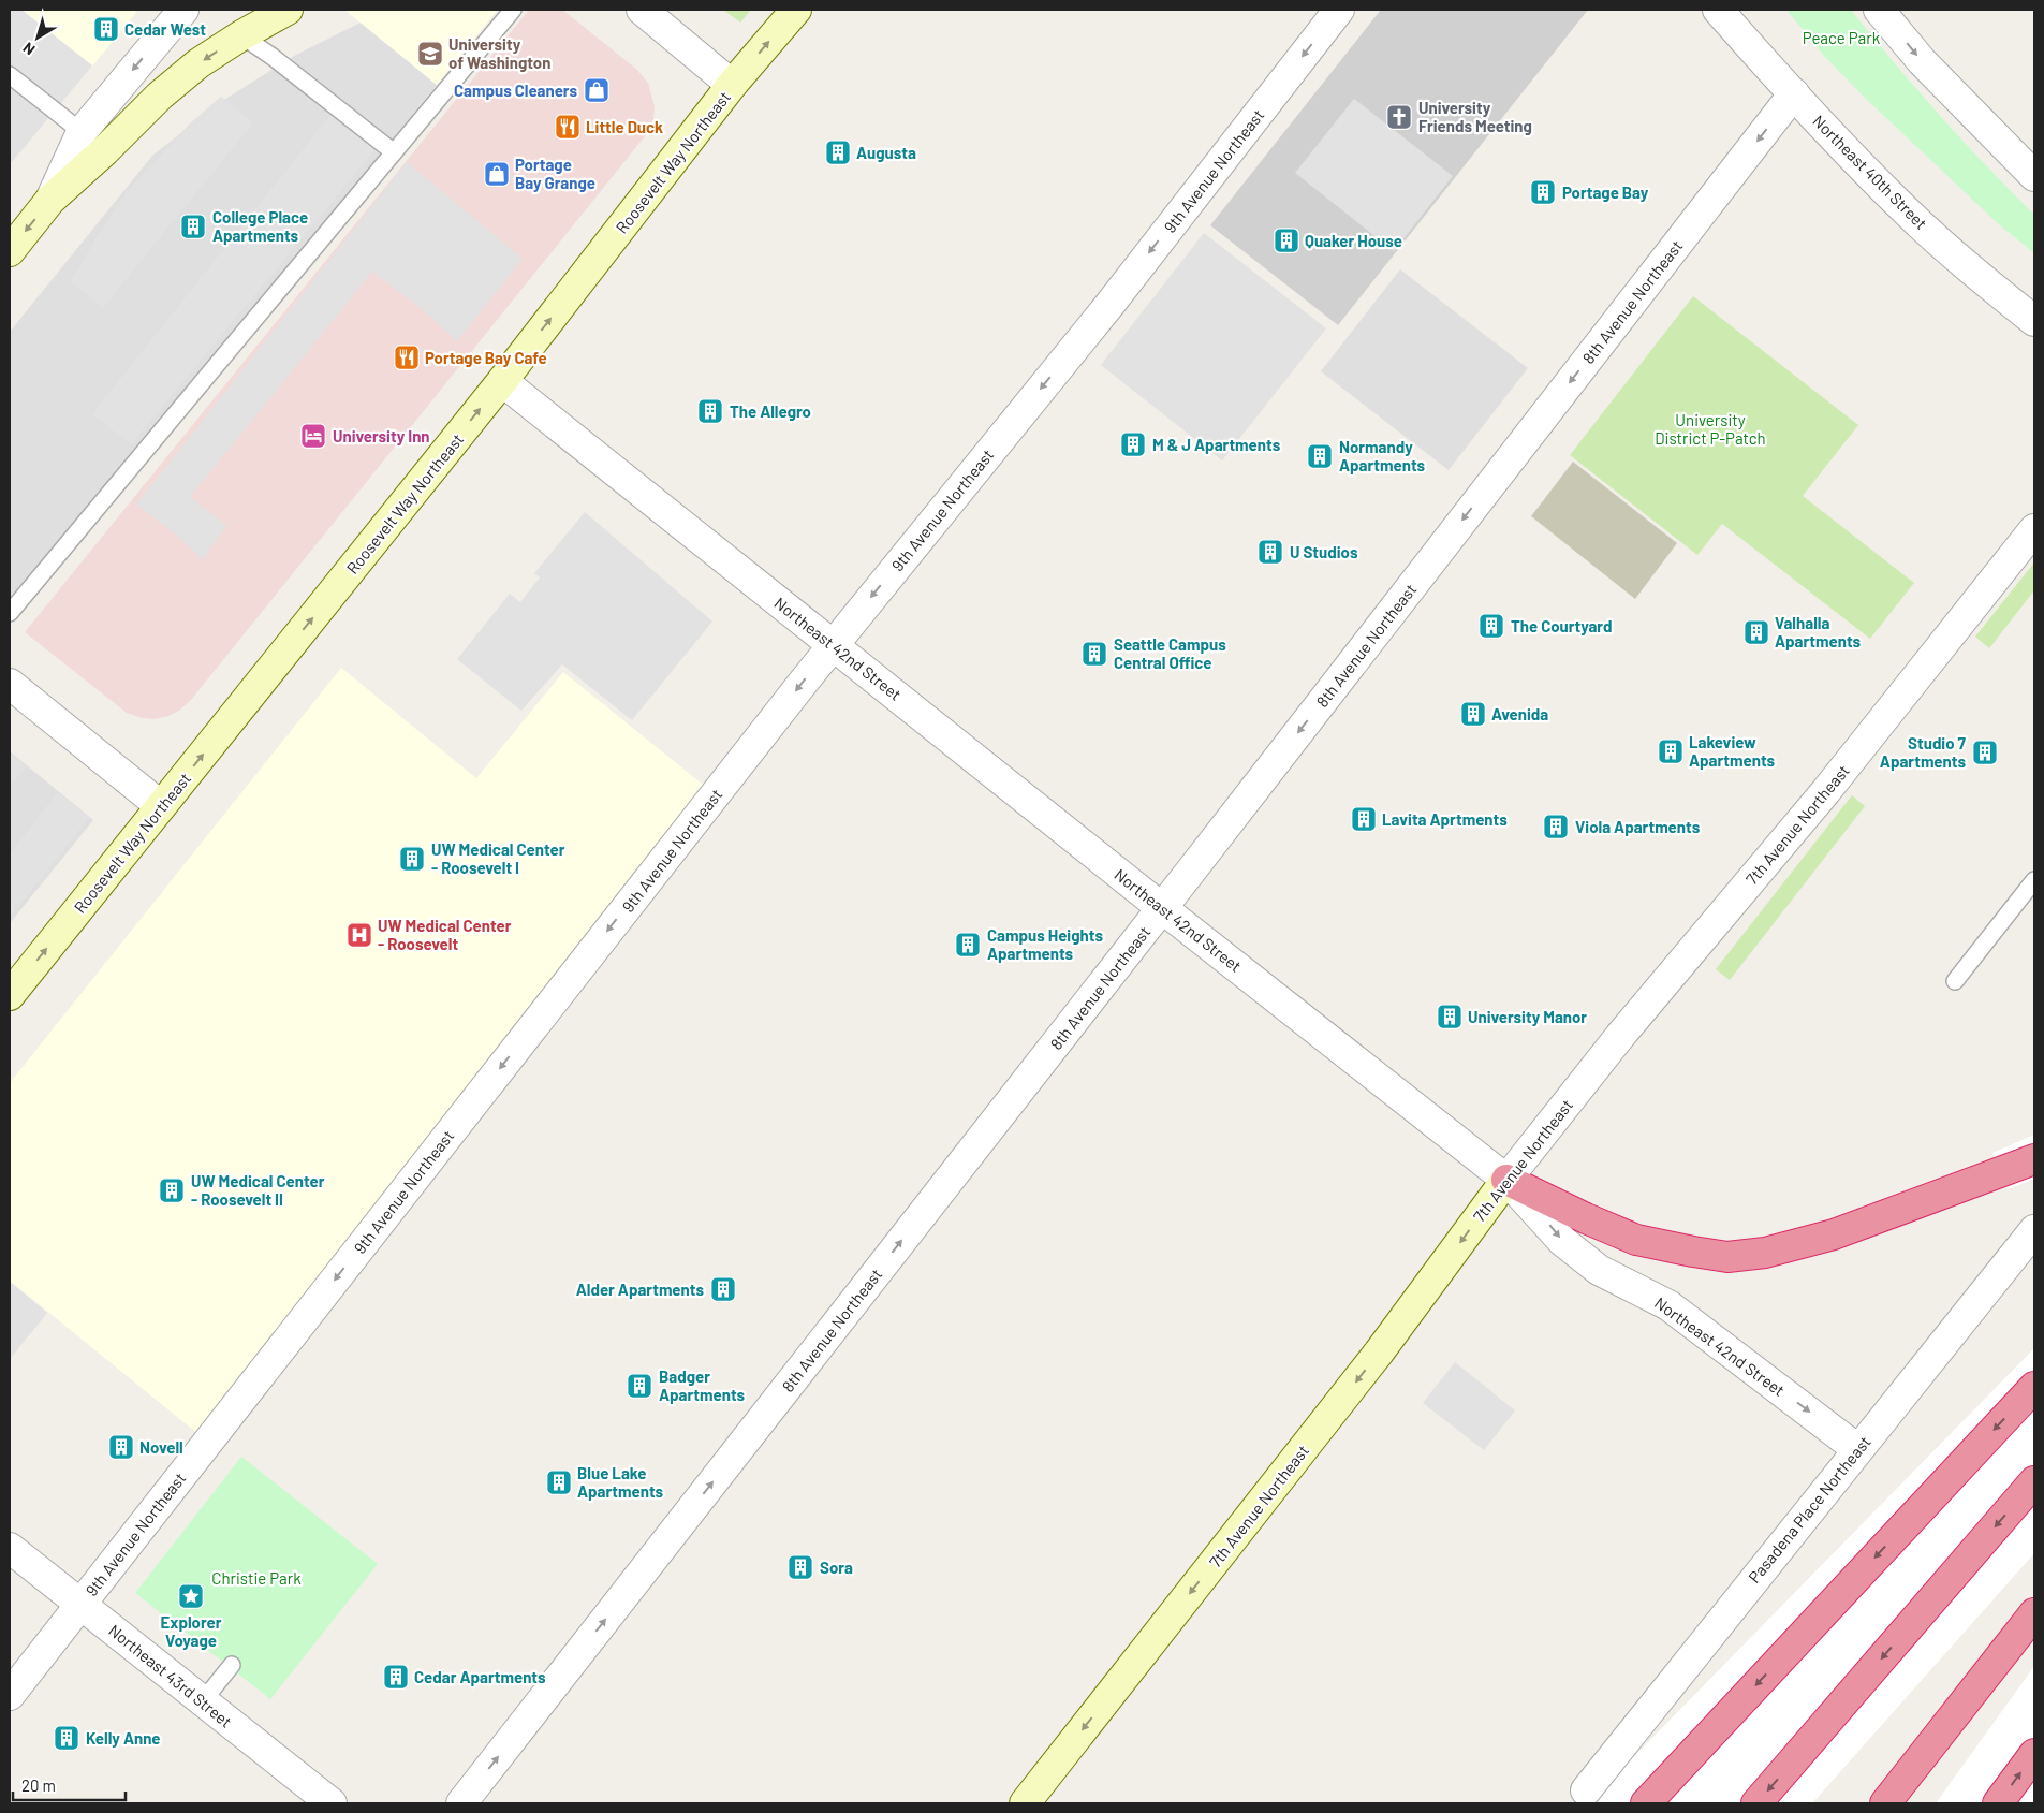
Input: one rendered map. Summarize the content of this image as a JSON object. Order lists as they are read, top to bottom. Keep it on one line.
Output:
{"streets":{"main road":["Roosevelt Way Northeast","7th Avenue Northeast"],"street":["9th Avenue Northeast","Northeast 40th Street","8th Avenue Northeast","Northeast 42nd Street","Pasadena Place Northeast","Northeast 43rd Street"]},"crossings":[["Roosevelt Way Northeast","Northeast 42nd Street"],["9th Avenue Northeast","Northeast 42nd Street"],["9th Avenue Northeast","Northeast 43rd Street"],["Northeast 40th Street","8th Avenue Northeast"],["8th Avenue Northeast","Northeast 42nd Street"],["Northeast 42nd Street","7th Avenue Northeast"],["Northeast 42nd Street","Pasadena Place Northeast"]],"one_way":["Roosevelt Way Northeast","9th Avenue Northeast","7th Avenue Northeast"],"parks":["Peace Park","University District P-Patch","Christie Park"],"places":{"building":["Cedar West","Augusta","Portage Bay","College Place Apartments","Quaker House","The Allegro","M & J Apartments","Normandy Apartments","U Studios","The Courtyard","Valhalla Apartments","Seattle Campus Central Office","Avenida","Lakeview Apartments","Studio 7 Apartments","Lavita Aprtments","Viola Apartments","UW Medical Center - Roosevelt I","Campus Heights Apartments","University Manor","UW Medical Center - Roosevelt II","Alder Apartments","Badger Apartments","Novell","Blue Lake Apartments","Sora","Cedar Apartments","Kelly Anne"],"school or university":["University of Washington"],"shop":["Campus Cleaners","Portage Bay Grange"],"church":["University Friends Meeting"],"restaurant":["Little Duck","Portage Bay Cafe"],"hotel":["University Inn"],"hospital":["UW Medical Center - Roosevelt"],"place":["Explorer Voyage"]},"scale_bar":"20 m","north":"bottom left"}
